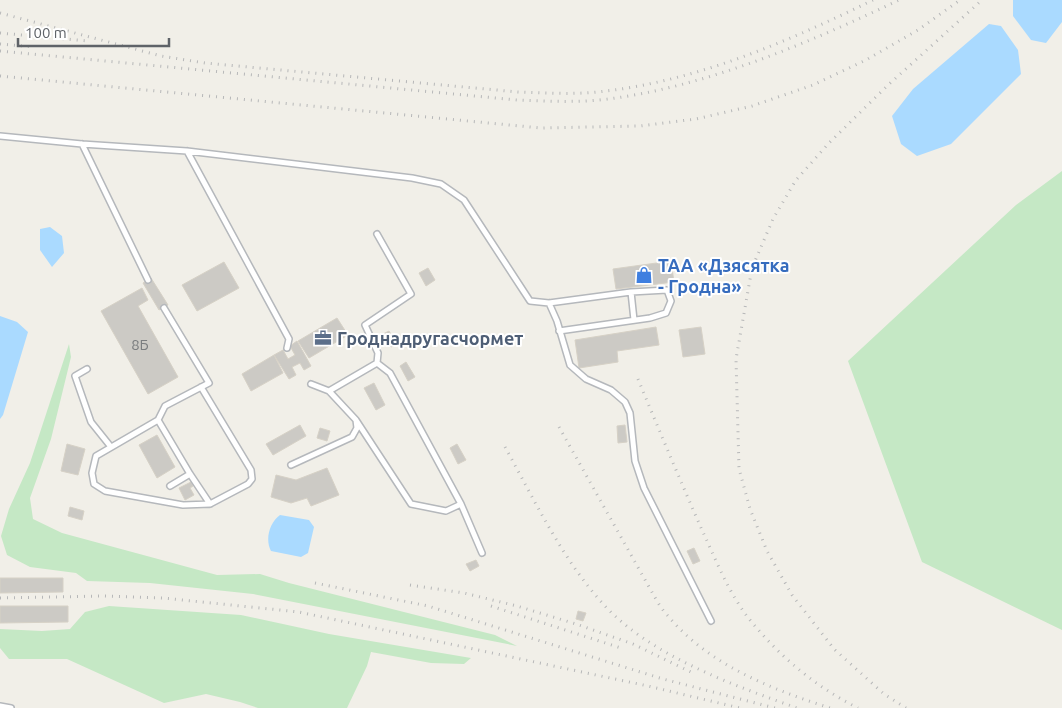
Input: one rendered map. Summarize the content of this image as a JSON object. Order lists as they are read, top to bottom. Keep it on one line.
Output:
{"places":{"shop":["ТАА «Дзясятка - Гродна»"],"office":["Гроднадругасчормет"]},"house_numbers":["8Б"],"scale_bar":"100 m"}
